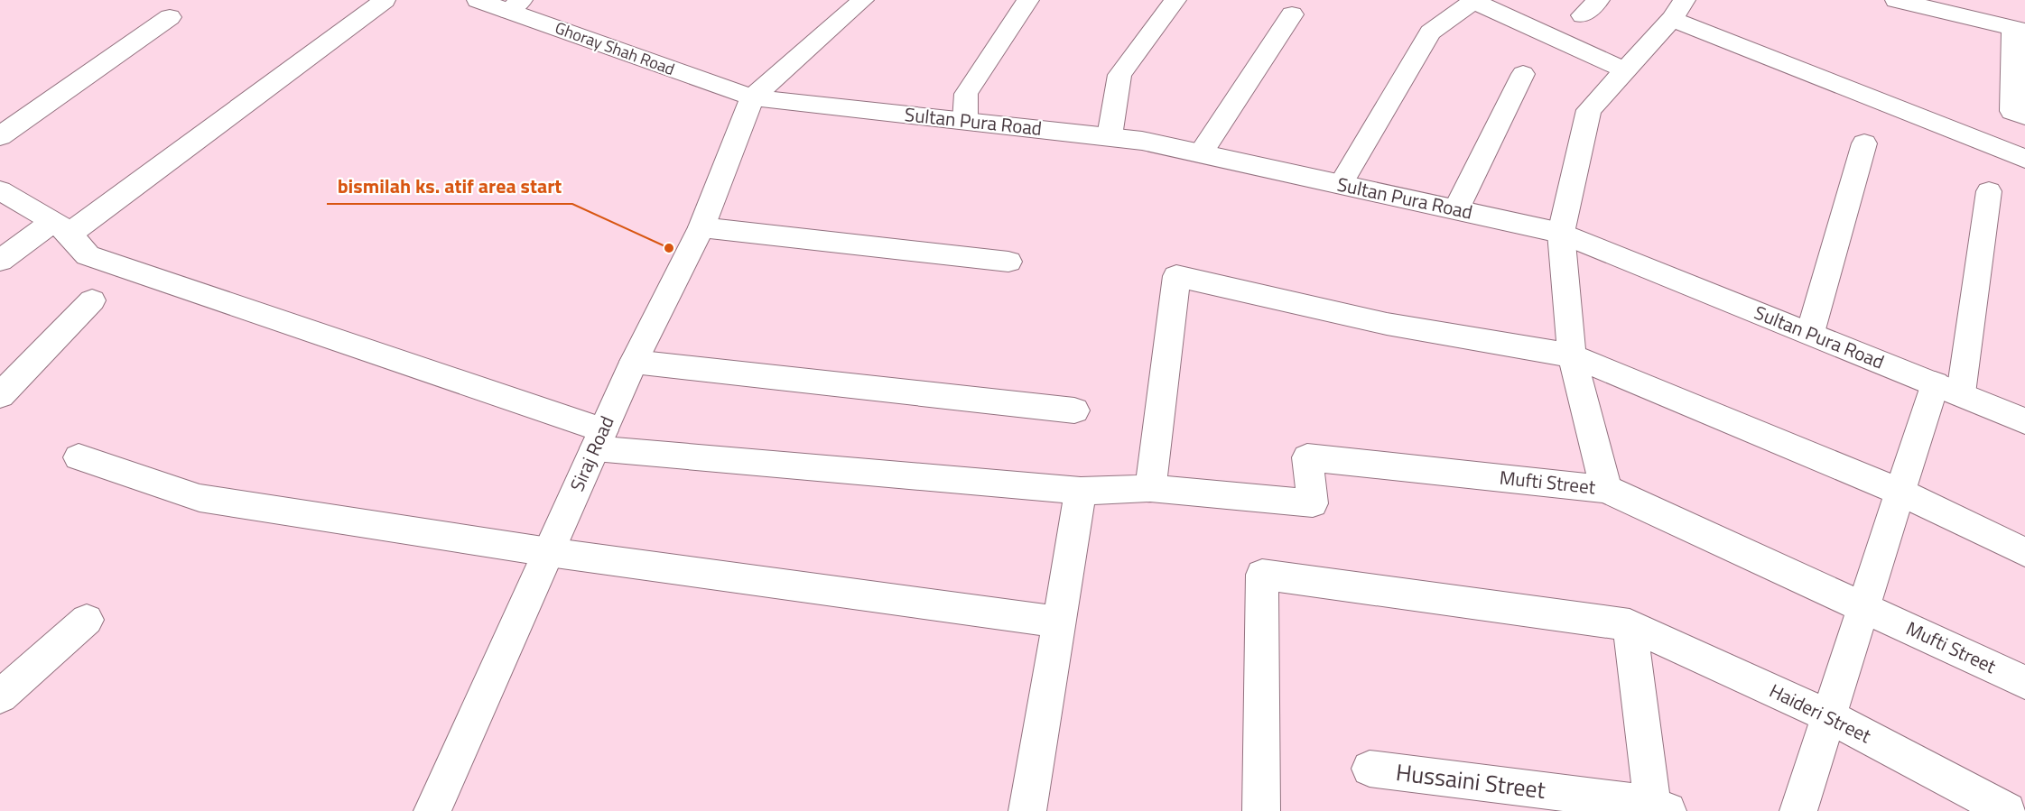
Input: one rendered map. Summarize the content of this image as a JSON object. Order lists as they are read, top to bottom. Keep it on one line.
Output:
{"streets":{"street":["Ghoray Shah Road","Sultan Pura Road","Siraj Road","Mufti Street","Haideri Street","Hussaini Street"]},"crossings":[["Ghoray Shah Road","Sultan Pura Road"],["Ghoray Shah Road","Siraj Road"],["Sultan Pura Road","Siraj Road"],["Siraj Road","Mufti Street"]],"places":["bismilah ks. atif area start"]}
